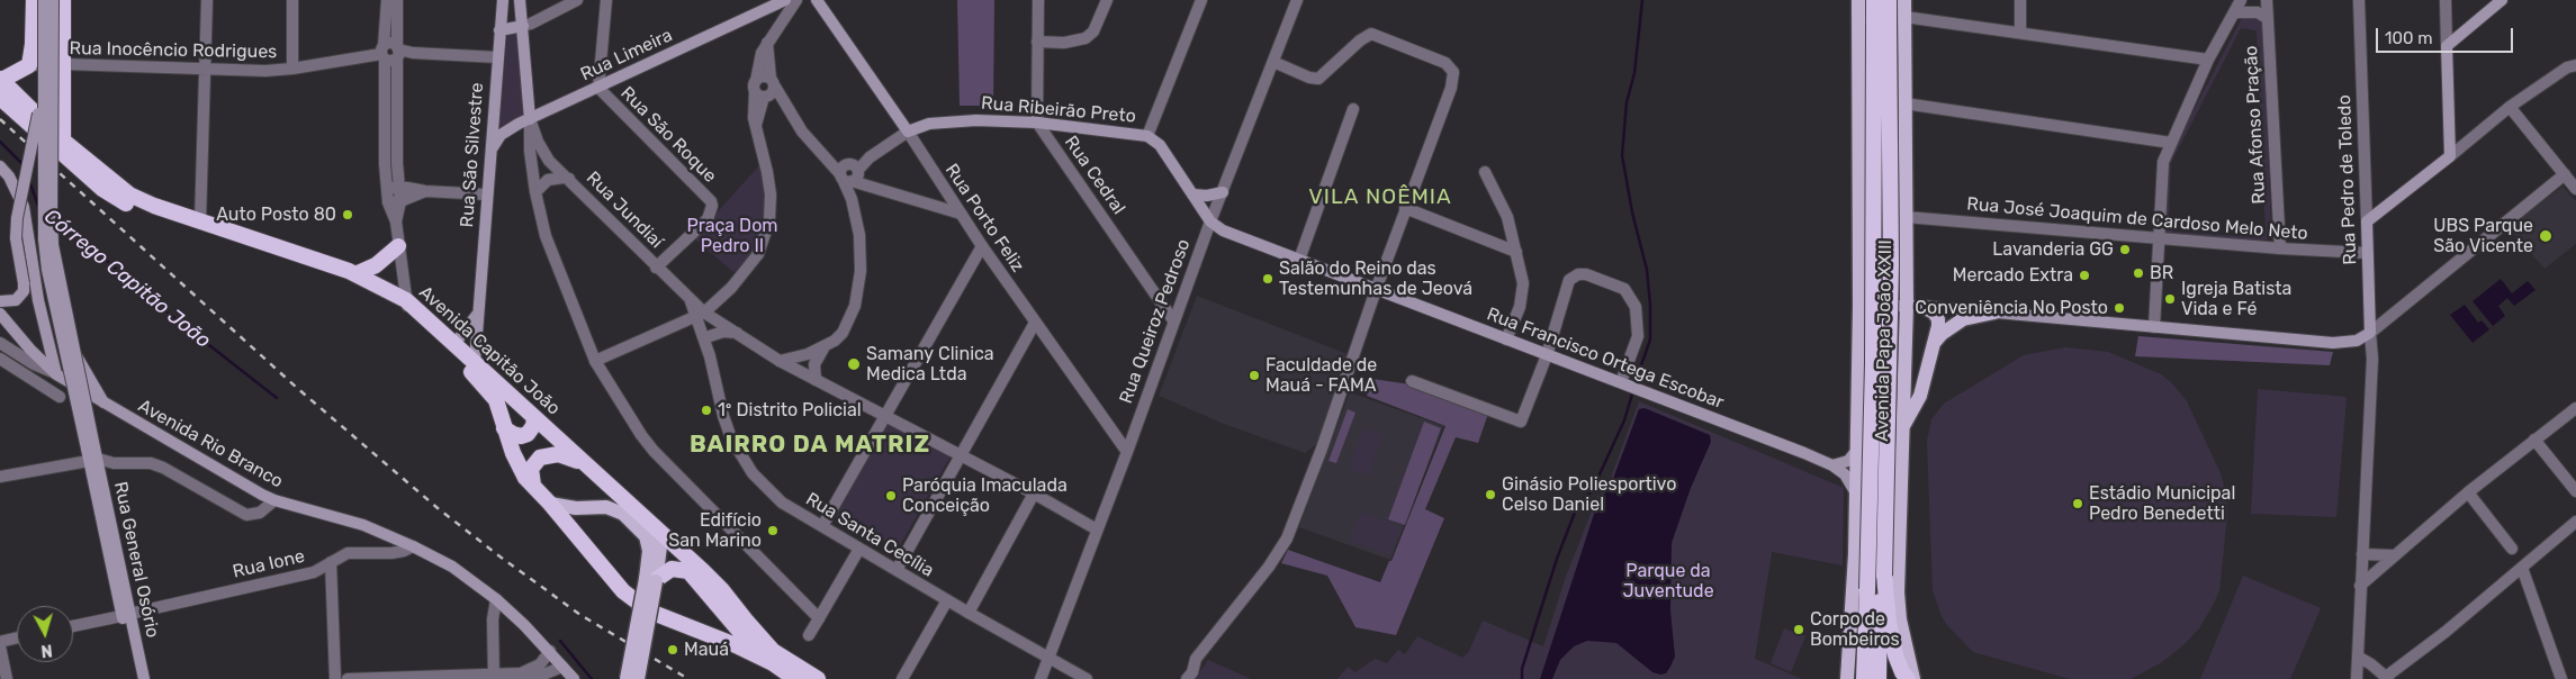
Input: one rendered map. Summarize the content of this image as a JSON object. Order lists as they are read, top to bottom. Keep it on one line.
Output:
{"streets":{"highway":["Avenida Papa João XXIII","Avenida Capitão João"],"main road":["Rua Limeira","Rua Ribeirão Preto","Rua São Silvestre","Rua Pedro de Toledo","Rua Porto Feliz","Rua Francisco Ortega Escobar","Avenida Rio Branco","Rua General Osório"],"street":["Rua Inocêncio Rodrigues","Rua Afonso Pração","Rua São Roque","Rua Cedral","Rua Jundiaí","Rua José Joaquim de Cardoso Melo Neto","Rua Queiroz Pedroso","Rua Santa Cecília","Rua Ione"]},"crossings":[["Rua Inocêncio Rodrigues","Rua São Silvestre"],["Rua Limeira","Rua São Roque"],["Rua Limeira","Rua São Silvestre"],["Rua Limeira","Rua Jundiaí"],["Rua Ribeirão Preto","Rua Cedral"],["Rua Ribeirão Preto","Rua Porto Feliz"],["Rua Ribeirão Preto","Rua Queiroz Pedroso"],["Rua Ribeirão Preto","Rua Francisco Ortega Escobar"],["Rua Afonso Pração","Rua José Joaquim de Cardoso Melo Neto"],["Rua São Roque","Rua Jundiaí"],["Rua São Silvestre","Avenida Capitão João"],["Rua Cedral","Rua Queiroz Pedroso"],["Rua Pedro de Toledo","Rua José Joaquim de Cardoso Melo Neto"],["Rua Jundiaí","Rua Queiroz Pedroso"],["Rua Jundiaí","Rua Santa Cecília"],["Rua Porto Feliz","Rua Queiroz Pedroso"],["Rua José Joaquim de Cardoso Melo Neto","Avenida Papa João XXIII"],["Rua Queiroz Pedroso","Rua Francisco Ortega Escobar"],["Rua Queiroz Pedroso","Rua Santa Cecília"],["Avenida Papa João XXIII","Rua Francisco Ortega Escobar"],["Avenida Rio Branco","Rua Ione"],["Rua General Osório","Rua Ione"]],"districts":["VILA NOÊMIA","BAIRRO DA MATRIZ"],"water":["Córrego Capitão João"],"parks":["Praça Dom Pedro II","Parque da Juventude"],"places":["Auto Posto 80","UBS Parque São Vicente","Lavanderia GG","BR","Mercado Extra","Salão do Reino das Testemunhas de Jeová","Igreja Batista Vida e Fé","Conveniência No Posto","Samany Clinica Medica Ltda","Faculdade de Mauá - FAMA","1º Distrito Policial","Ginásio Poliesportivo Celso Daniel","Paróquia Imaculada Conceição","Estádio Municipal Pedro Benedetti","Edifício San Marino","Corpo de Bombeiros","Mauá"],"scale_bar":"100 m","north":"bottom"}
